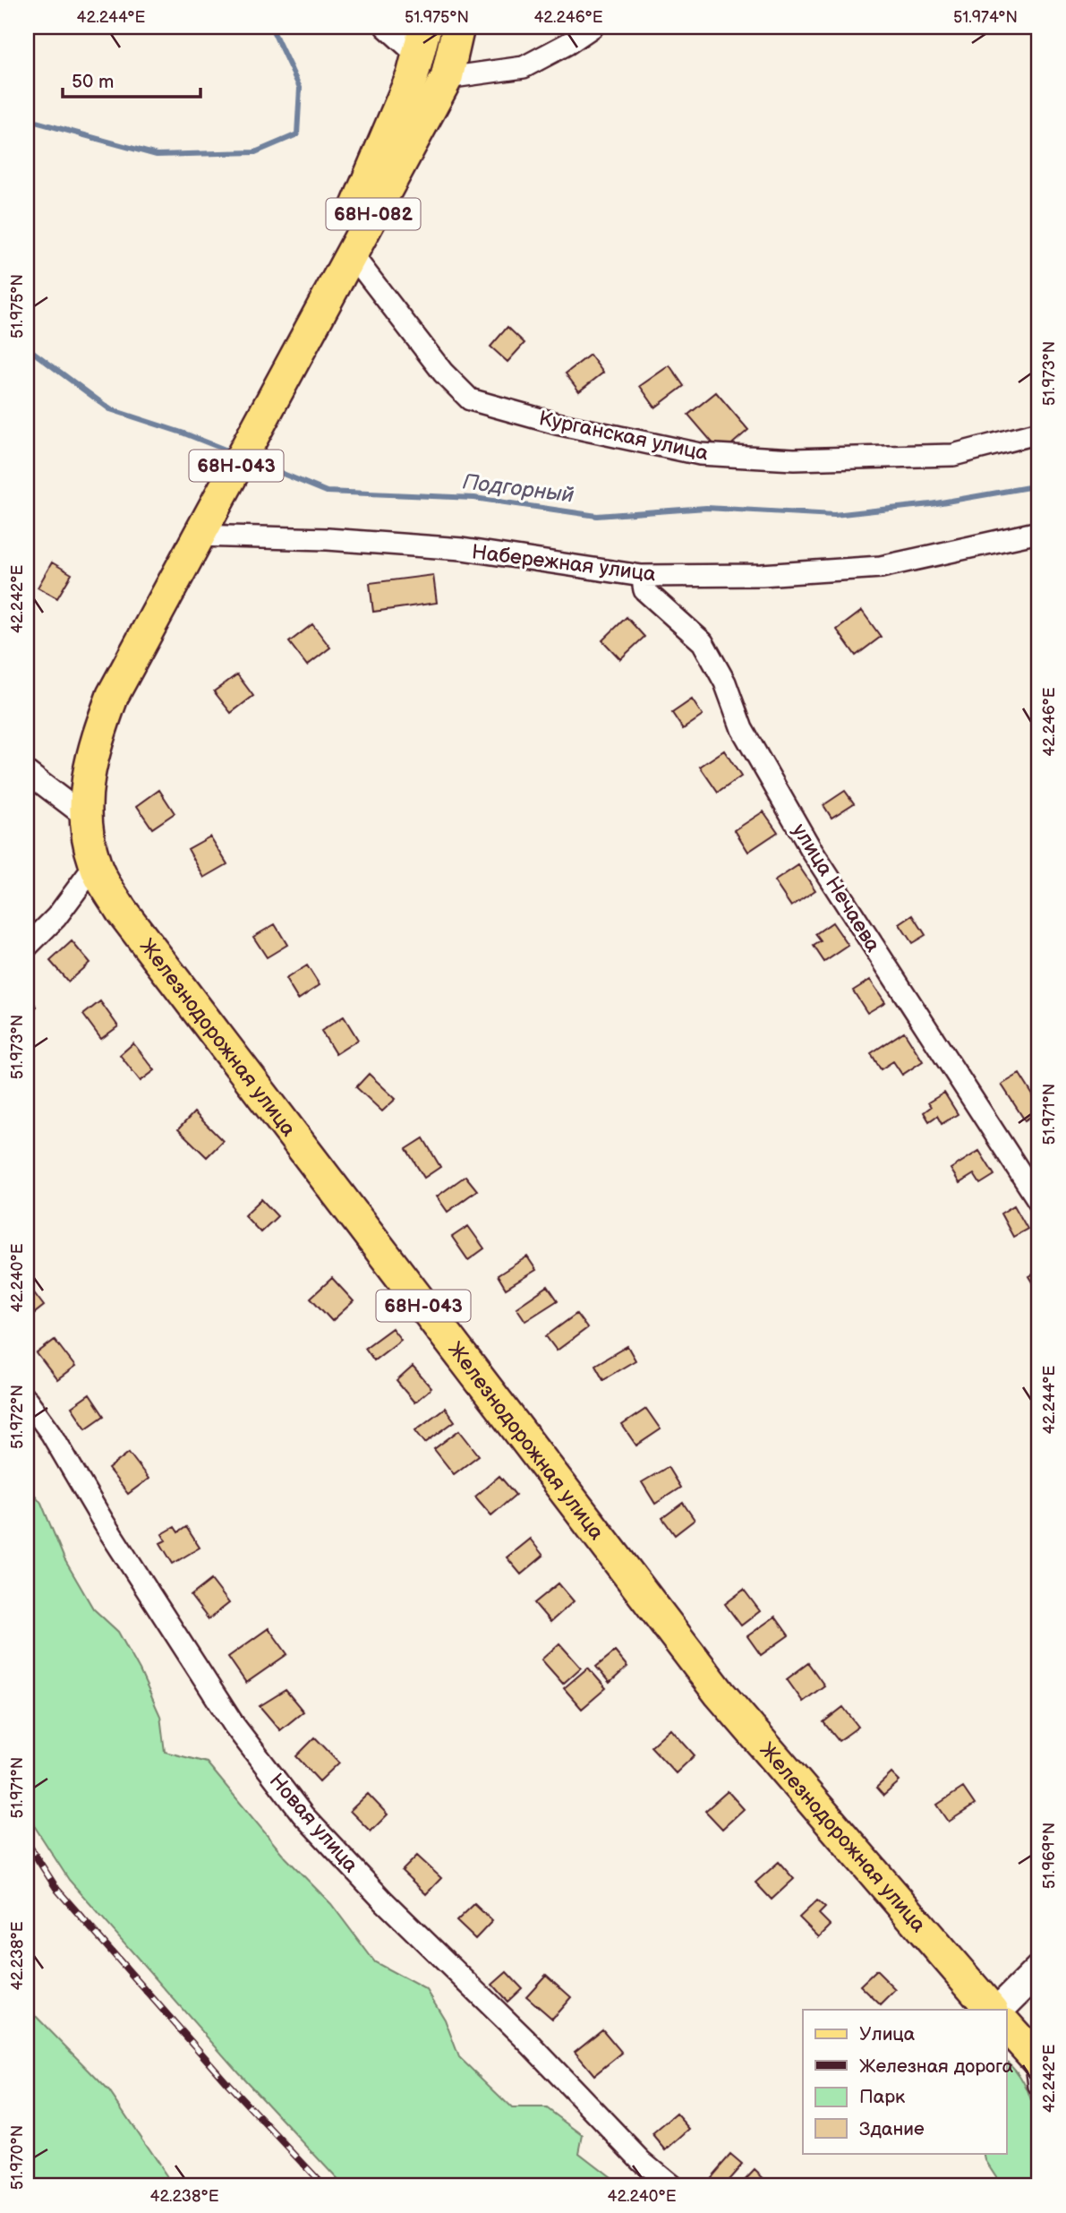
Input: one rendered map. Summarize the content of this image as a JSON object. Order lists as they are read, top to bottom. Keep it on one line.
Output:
{"streets":{"main road":["68Н-082","68Н-043","Железнодорожная улица"],"street":["Курганская улица","Набережная улица","улица Нечаева","Новая улица"]},"crossings":[["68Н-082","Курганская улица"],["68Н-082","68Н-043"],["68Н-043","Набережная улица"],["68Н-043","Железнодорожная улица"],["Набережная улица","улица Нечаева"],["Набережная улица","Железнодорожная улица"]],"water":["Подгорный"],"legend":["Улица","Железная дорога","Парк","Здание"],"scale_bar":"50 m","coordinates":["42.244°E","51.975°N","42.246°E","51.974°N","51.973°N","42.242°E","51.971°N","42.240°E","51.972°N","51.969°N","42.238°E","51.970°N"]}
